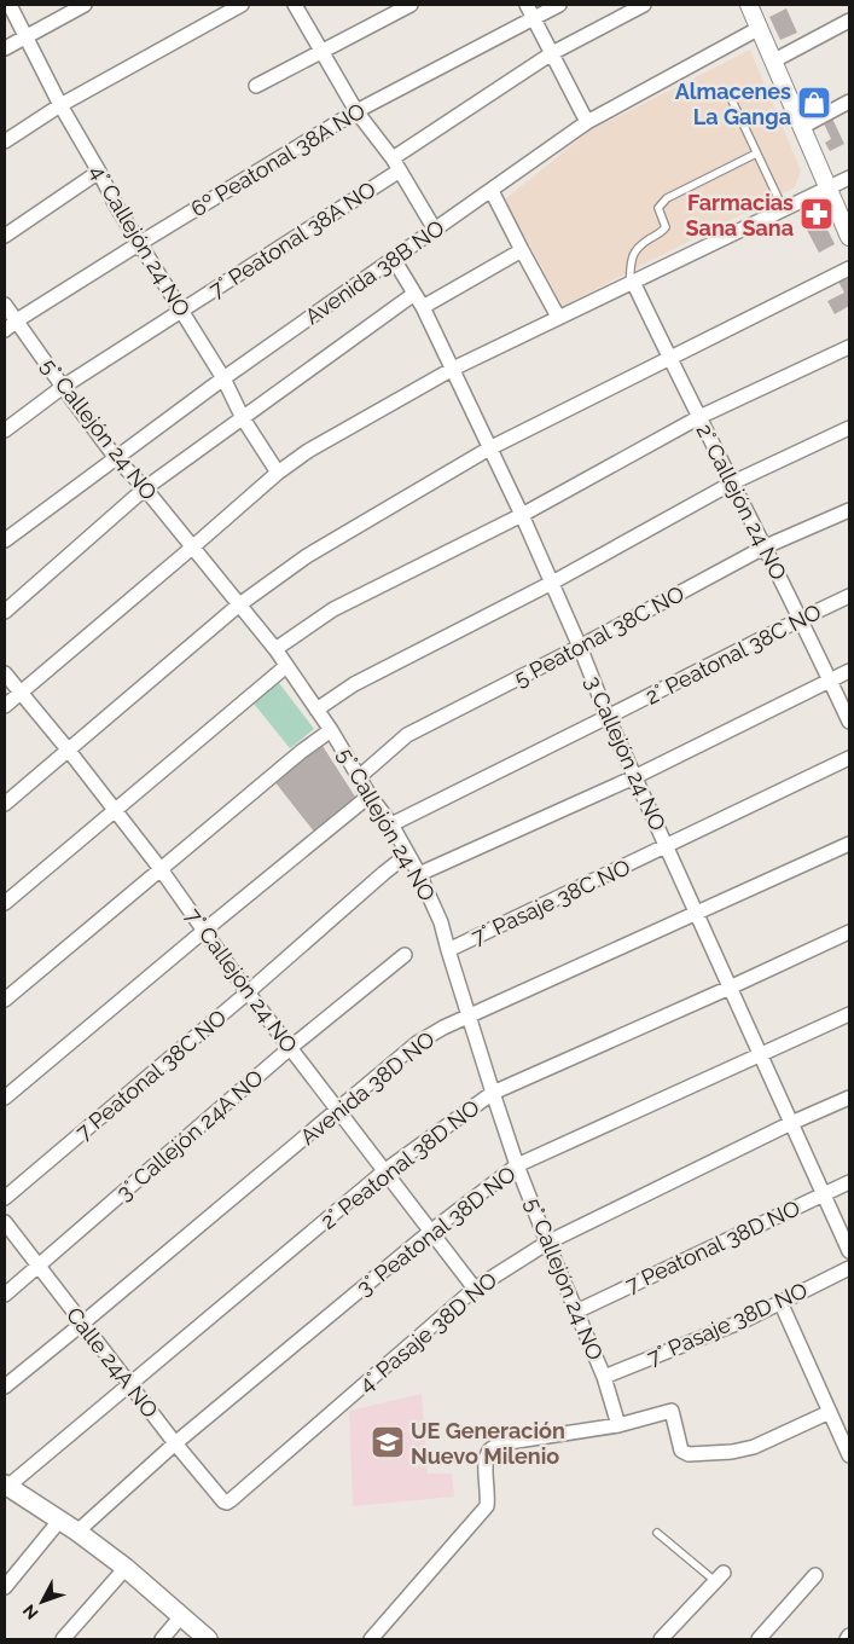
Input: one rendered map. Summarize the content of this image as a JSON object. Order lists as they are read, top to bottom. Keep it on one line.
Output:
{"streets":{"street":["6º Peatonal 38A NO","7° Peatonal 38A NO","4° Callejón 24 NO","Avenida 38B NO","5° Callejón 24 NO","2° Callejón 24 NO","5 Peatonal 38C NO","2° Peatonal 38C NO","3 Callejón 24 NO","7° Pasaje 38C NO","7° Callejón 24 NO","7 Peatonal 38C NO","Avenida 38D NO","3° Callejón 24A NO","2° Peatonal 38D NO","3° Peatonal 38D NO","7 Peatonal 38D NO","7° Pasaje 38D NO","4° Pasaje 38D NO","Calle 24A NO"]},"crossings":[["6º Peatonal 38A NO","4° Callejón 24 NO"],["6º Peatonal 38A NO","5° Callejón 24 NO"],["7° Peatonal 38A NO","4° Callejón 24 NO"],["7° Peatonal 38A NO","5° Callejón 24 NO"],["4° Callejón 24 NO","Avenida 38B NO"],["Avenida 38B NO","5° Callejón 24 NO"],["Avenida 38B NO","3 Callejón 24 NO"],["5° Callejón 24 NO","5 Peatonal 38C NO"],["5° Callejón 24 NO","2° Peatonal 38C NO"],["5° Callejón 24 NO","7° Pasaje 38C NO"],["5° Callejón 24 NO","7 Peatonal 38C NO"],["5° Callejón 24 NO","Avenida 38D NO"],["5° Callejón 24 NO","2° Peatonal 38D NO"],["5° Callejón 24 NO","3° Peatonal 38D NO"],["5° Callejón 24 NO","7 Peatonal 38D NO"],["5° Callejón 24 NO","7° Pasaje 38D NO"],["5° Callejón 24 NO","4° Pasaje 38D NO"],["2° Callejón 24 NO","5 Peatonal 38C NO"],["2° Callejón 24 NO","2° Peatonal 38C NO"],["5 Peatonal 38C NO","3 Callejón 24 NO"],["2° Peatonal 38C NO","3 Callejón 24 NO"],["3 Callejón 24 NO","7° Pasaje 38C NO"],["3 Callejón 24 NO","Avenida 38D NO"],["3 Callejón 24 NO","2° Peatonal 38D NO"],["3 Callejón 24 NO","3° Peatonal 38D NO"],["3 Callejón 24 NO","7 Peatonal 38D NO"],["3 Callejón 24 NO","4° Pasaje 38D NO"],["7° Callejón 24 NO","7 Peatonal 38C NO"],["7° Callejón 24 NO","Avenida 38D NO"],["7° Callejón 24 NO","3° Callejón 24A NO"],["7° Callejón 24 NO","2° Peatonal 38D NO"],["7° Callejón 24 NO","3° Peatonal 38D NO"],["7° Callejón 24 NO","4° Pasaje 38D NO"],["Avenida 38D NO","Calle 24A NO"],["3° Callejón 24A NO","Calle 24A NO"],["2° Peatonal 38D NO","Calle 24A NO"],["3° Peatonal 38D NO","Calle 24A NO"],["4° Pasaje 38D NO","Calle 24A NO"]],"places":{"shop":["Almacenes La Ganga"],"pharmacy":["Farmacias Sana Sana"],"school or university":["UE Generación Nuevo Milenio"]},"north":"bottom left"}
